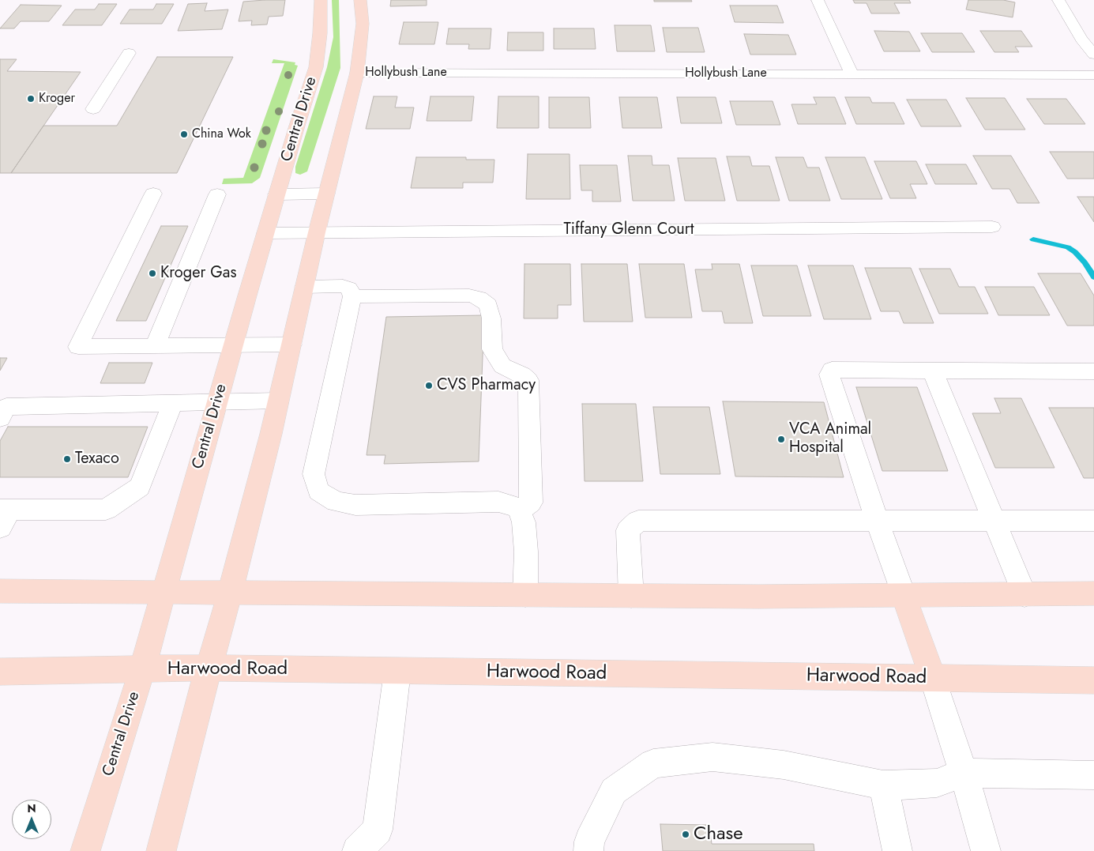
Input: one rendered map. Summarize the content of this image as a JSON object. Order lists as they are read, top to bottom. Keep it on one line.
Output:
{"streets":{"main road":["Central Drive","Harwood Road"],"street":["Hollybush Lane","Tiffany Glenn Court"]},"crossings":[["Central Drive","Tiffany Glenn Court"],["Central Drive","Harwood Road"]],"places":["Kroger","China Wok","Kroger Gas","CVS Pharmacy","VCA Animal Hospital","Texaco","Chase"],"north":"top"}
